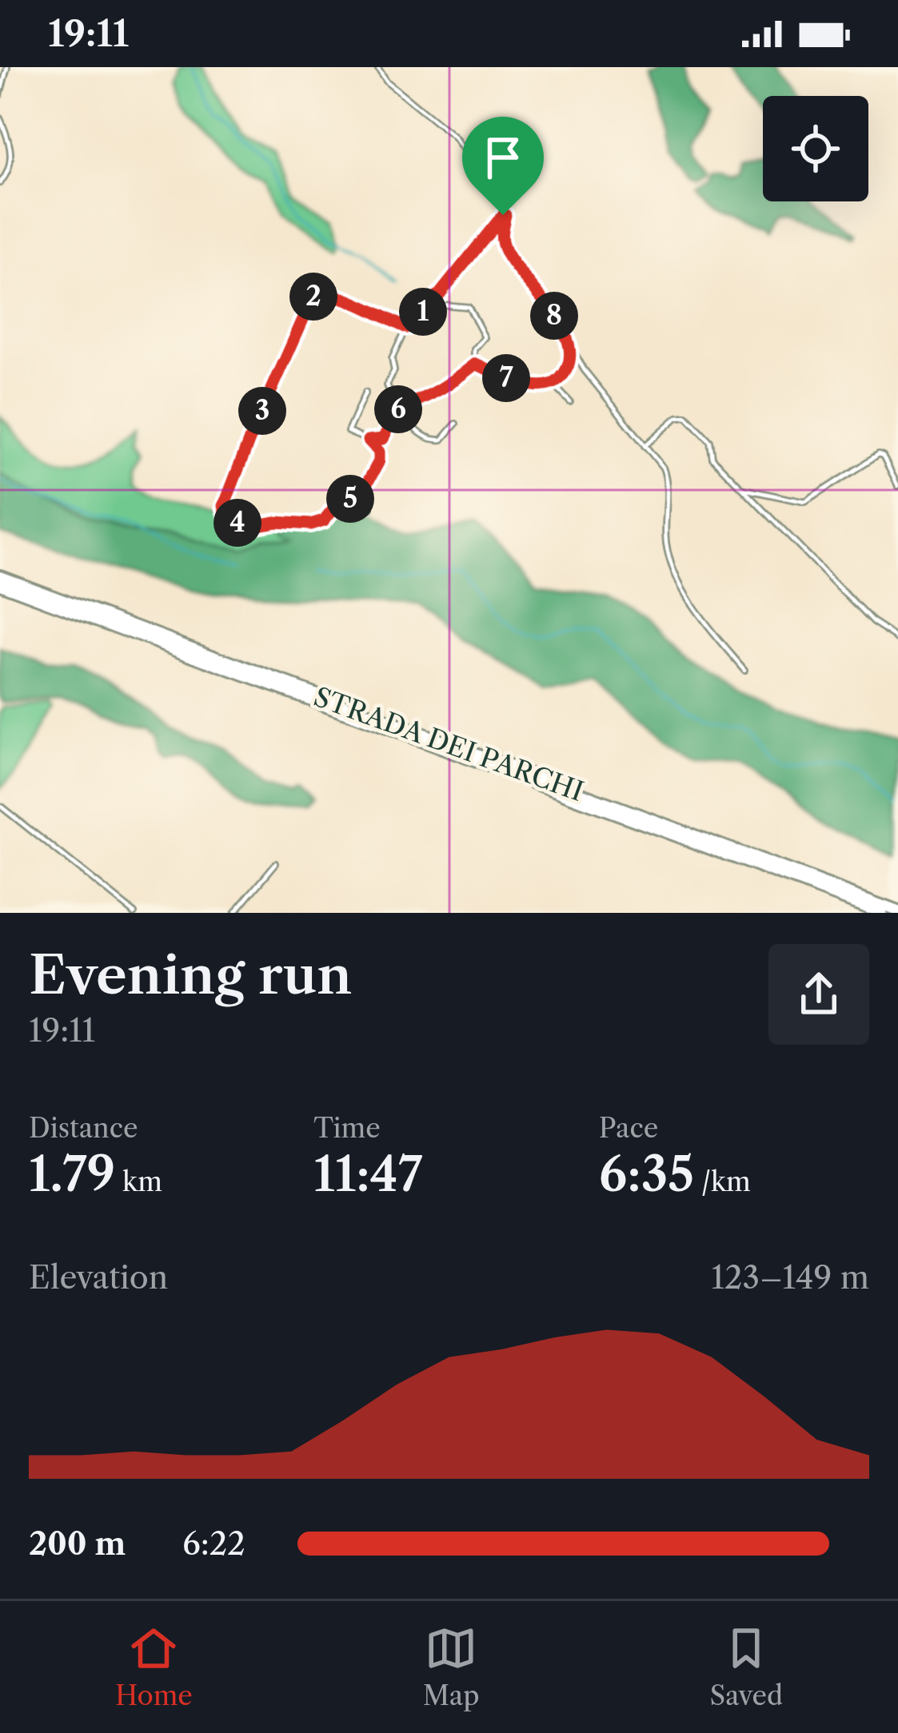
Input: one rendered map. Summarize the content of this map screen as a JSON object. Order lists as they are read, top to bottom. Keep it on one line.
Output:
{"streets":{"highway":["STRADA DEI PARCHI"]},"page":{"status":"19:11","pins":["2","1","8","7","6","3","5","4"],"heading":["Evening run","19:11"],"stats":[["Distance","1.79 km"],["Time","11:47"],["Pace","6:35 /km"]],"chart":["Elevation","123–149 m"],"list":[{"name":"200 m","note":"6:22"}],"tabs":["Home","Map","Saved"]}}
